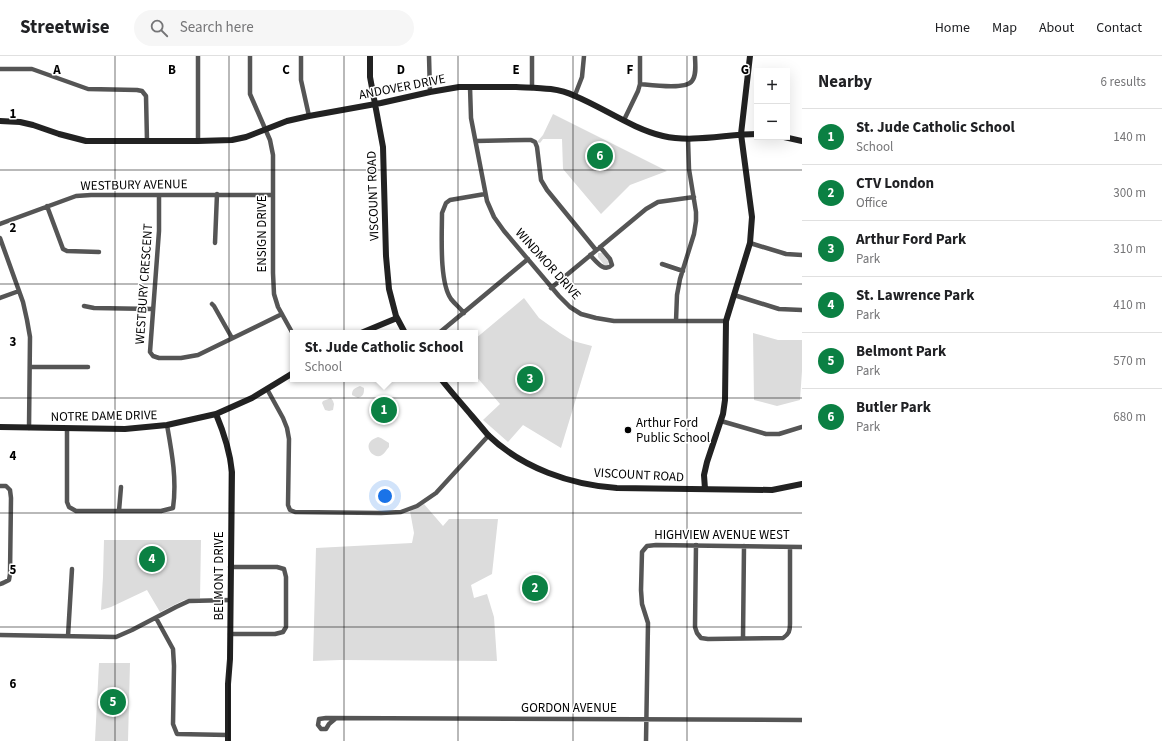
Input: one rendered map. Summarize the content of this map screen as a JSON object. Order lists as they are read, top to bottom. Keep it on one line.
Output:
{"streets":{"street":["ANDOVER DRIVE","WESTBURY AVENUE","VISCOUNT ROAD","ENSIGN DRIVE","WINDMOR DRIVE","WESTBURY CRESCENT","NOTRE DAME DRIVE","HIGHVIEW AVENUE WEST","BELMONT DRIVE","GORDON AVENUE"]},"crossings":[["ANDOVER DRIVE","VISCOUNT ROAD"],["ANDOVER DRIVE","ENSIGN DRIVE"],["ANDOVER DRIVE","WINDMOR DRIVE"],["WESTBURY AVENUE","ENSIGN DRIVE"],["WESTBURY AVENUE","WESTBURY CRESCENT"],["ENSIGN DRIVE","WESTBURY CRESCENT"],["NOTRE DAME DRIVE","BELMONT DRIVE"],["HIGHVIEW AVENUE WEST","GORDON AVENUE"]],"places":["Arthur Ford Public School"],"page":{"header":"Streetwise","search":"Search here","nav":["Home","Map","About","Contact"],"heading":["Nearby","6 results"],"map_buttons":["+","−"],"list":[{"mark":"1","name":"St. Jude Catholic School","note":"School","value":"140 m"},{"mark":"2","name":"CTV London","note":"Office","value":"300 m"},{"mark":"3","name":"Arthur Ford Park","note":"Park","value":"310 m"},{"mark":"4","name":"St. Lawrence Park","note":"Park","value":"410 m"},{"mark":"5","name":"Belmont Park","note":"Park","value":"570 m"},{"mark":"6","name":"Butler Park","note":"Park","value":"680 m"}],"pins":["6","3","1","4","2","5"],"popup":["St. Jude Catholic School","School"]},"grid":{"columns":["A","B","C","D","E","F","G"],"rows":["1","2","3","4","5","6"]}}
